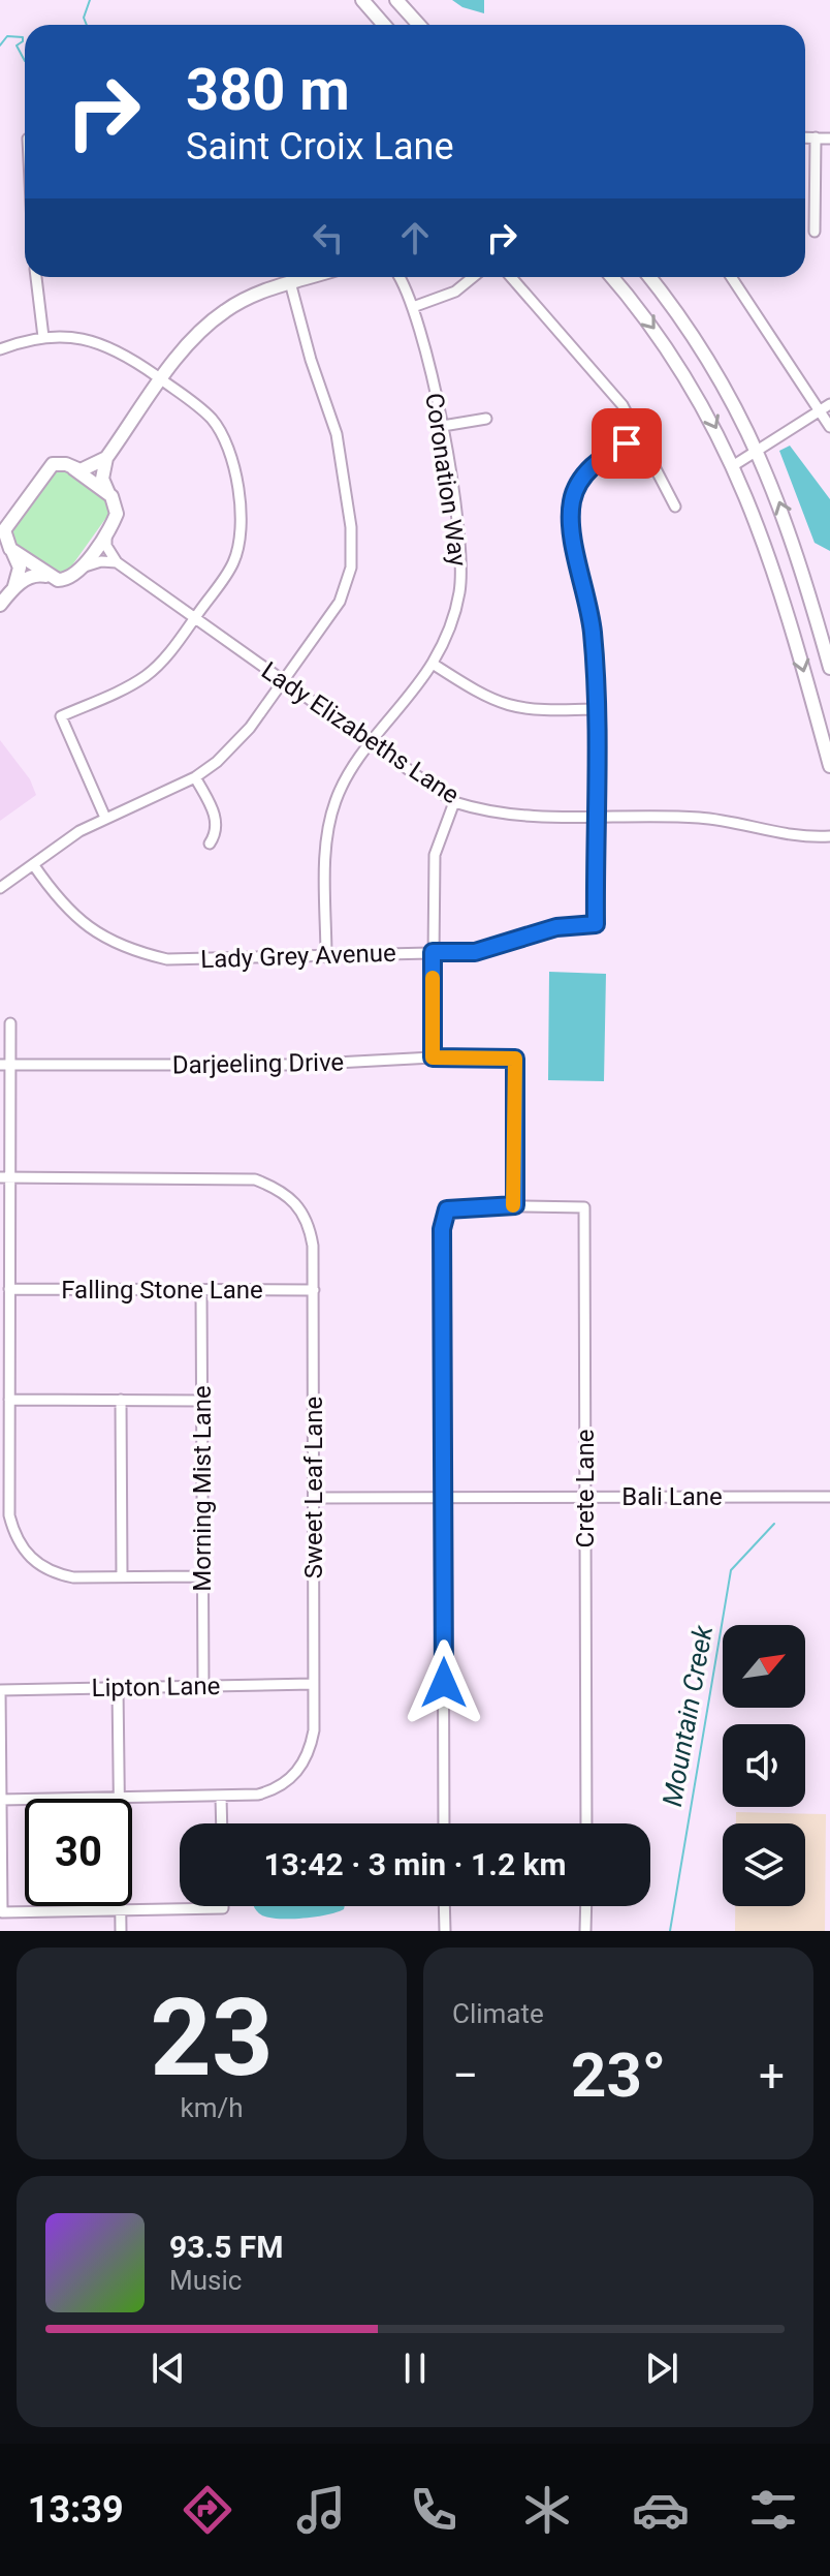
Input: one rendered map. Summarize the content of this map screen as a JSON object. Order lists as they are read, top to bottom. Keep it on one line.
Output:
{"streets":{"street":["Coronation Way","Lady Elizabeths Lane","Lady Grey Avenue","Darjeeling Drive","Falling Stone Lane","Sweet Leaf Lane","Morning Mist Lane","Crete Lane","Bali Lane","Lipton Lane"]},"crossings":[["Coronation Way","Lady Elizabeths Lane"],["Coronation Way","Lady Grey Avenue"],["Lady Elizabeths Lane","Lady Grey Avenue"],["Darjeeling Drive","Crete Lane"],["Falling Stone Lane","Sweet Leaf Lane"],["Falling Stone Lane","Morning Mist Lane"],["Sweet Leaf Lane","Bali Lane"],["Sweet Leaf Lane","Lipton Lane"],["Morning Mist Lane","Lipton Lane"],["Crete Lane","Bali Lane"]],"water":["Mountain Creek"],"north":"top right","page":{"turn":["380 m","Saint Croix Lane"],"limit":"30","trip":"13:42 · 3 min · 1.2 km","tile":[["23","km/h"],"Climate"],"heat":["−","23°","+"],"song":["93.5 FM","Music"],"tabs":"13:39"}}
